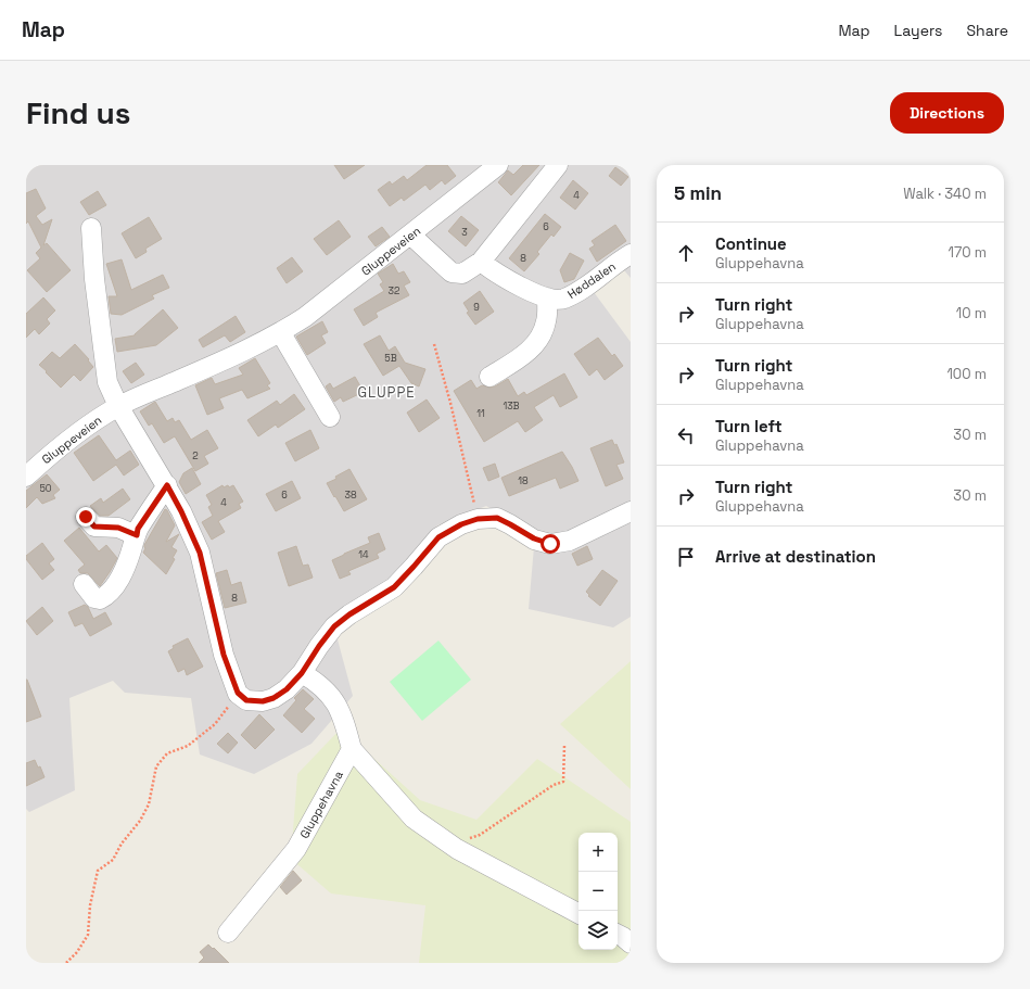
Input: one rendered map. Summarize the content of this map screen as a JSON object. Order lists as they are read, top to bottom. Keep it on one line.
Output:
{"streets":{"street":["Gluppeveien","Høddalen","Gluppehavna"]},"districts":["GLUPPE"],"house_numbers":["4","6","3","8","32","9","5B","13B","11","2","18","50","6","38","4","14","8"],"page":{"header":"Map","nav":["Map","Layers","Share"],"buttons":"Directions","title":"Find us","heading":["5 min","Walk · 340 m"],"list":[["Continue","Gluppehavna","170 m"],["Turn right","Gluppehavna","10 m"],["Turn right","Gluppehavna","100 m"],["Turn left","Gluppehavna","30 m"],["Turn right","Gluppehavna","30 m"],"Arrive at destination"],"map_buttons":["+","−"]}}
